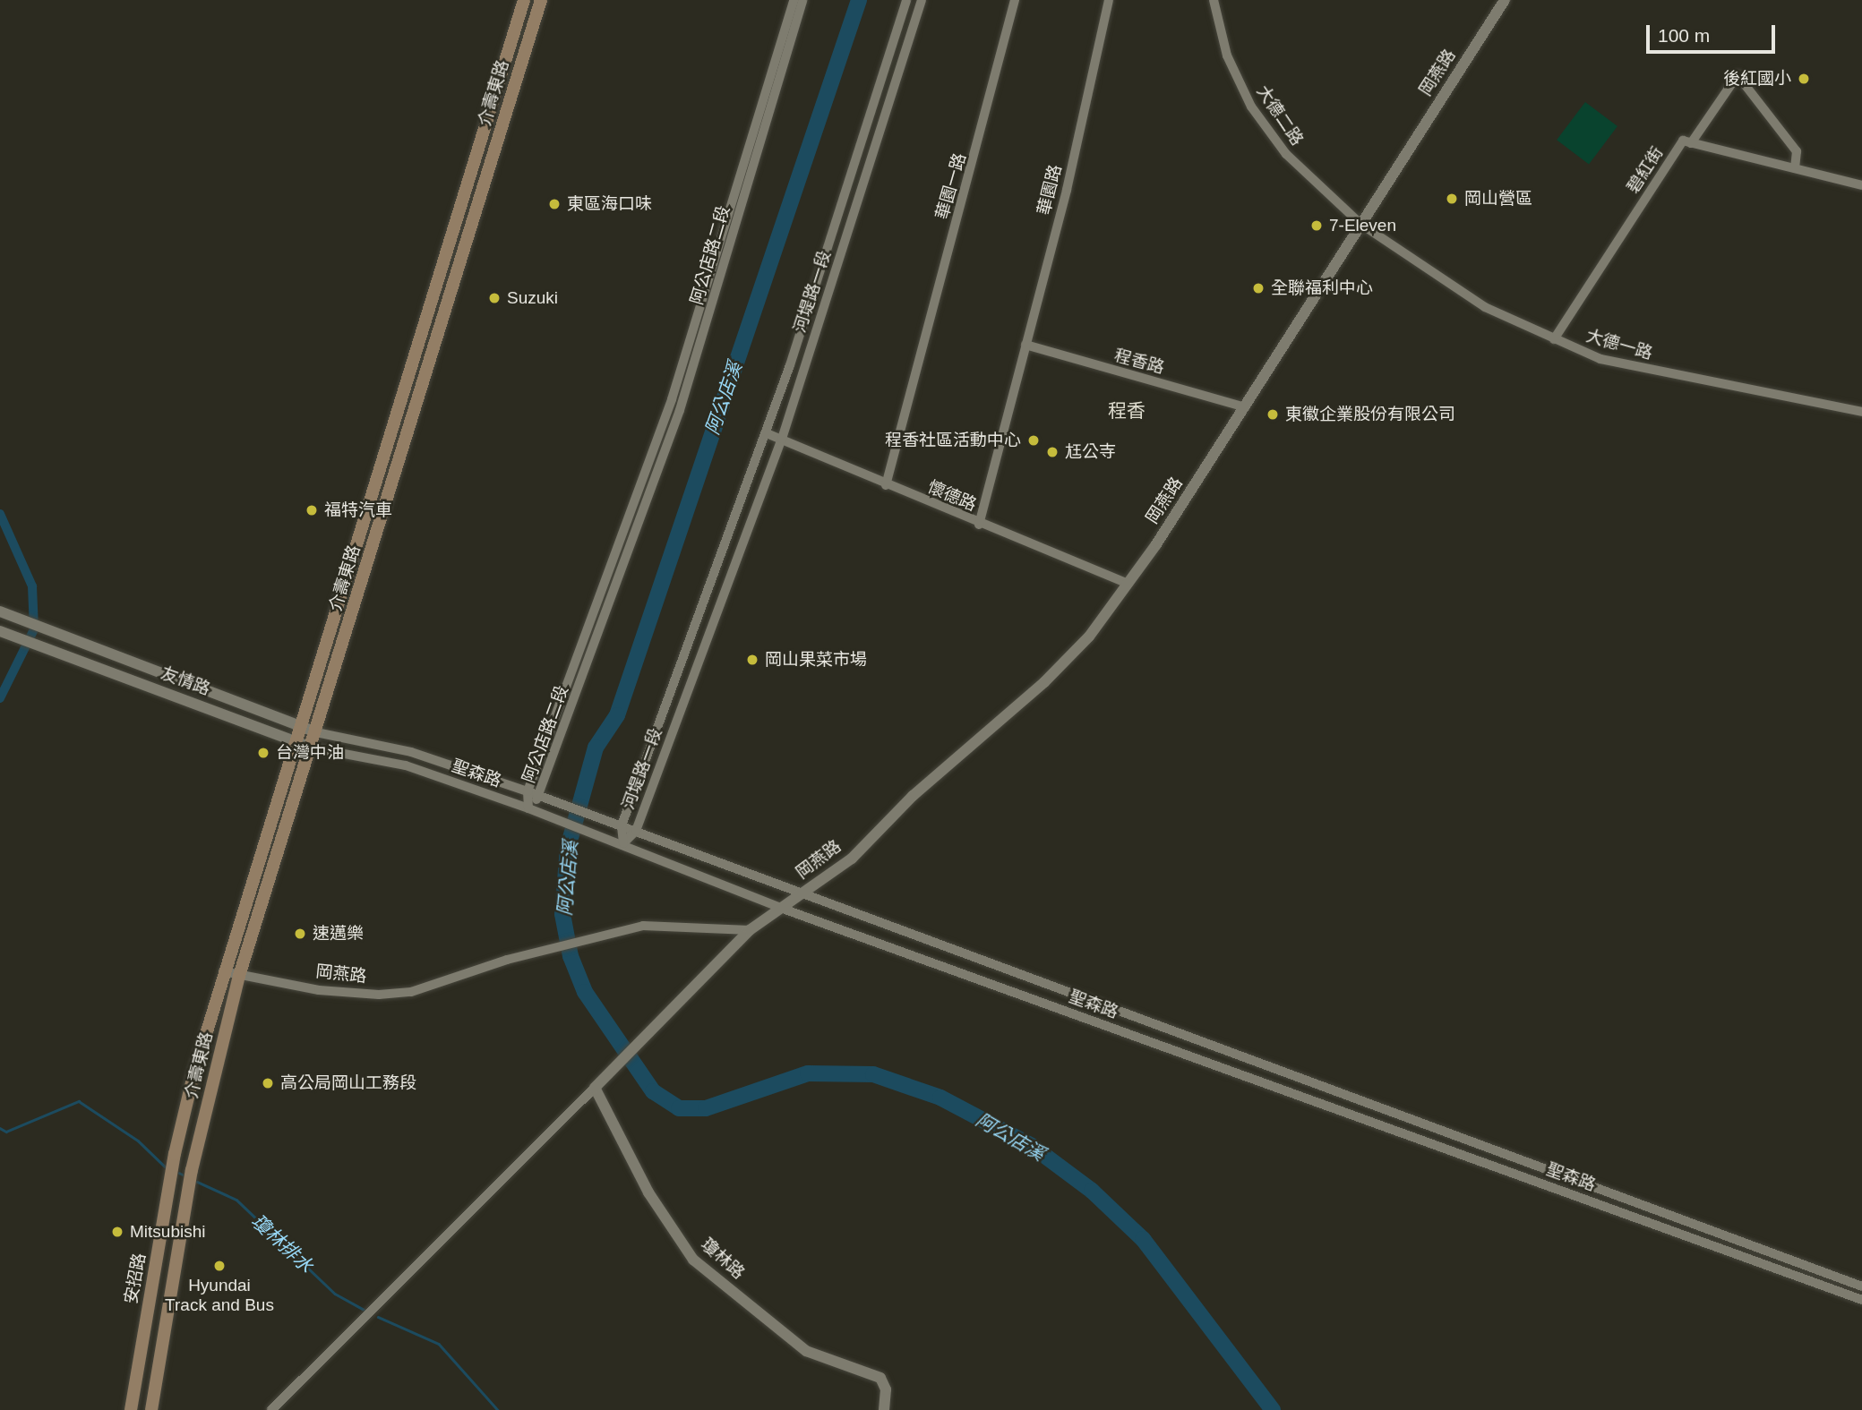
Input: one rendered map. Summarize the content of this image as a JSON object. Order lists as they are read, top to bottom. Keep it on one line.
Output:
{"streets":{"main road":["介壽東路","安招路"],"street":["岡燕路","大德二路","碧紅街","華園一路","華園路","阿公店路二段","河堤路一段","大德一路","程香路","懷德路","友情路","聖森路","瓊林路"]},"crossings":[["岡燕路","介壽東路"],["岡燕路","大德二路"],["岡燕路","大德一路"],["岡燕路","程香路"],["岡燕路","懷德路"],["岡燕路","聖森路"],["岡燕路","瓊林路"],["介壽東路","友情路"],["介壽東路","聖森路"],["介壽東路","安招路"],["大德二路","大德一路"],["碧紅街","大德一路"],["華園一路","懷德路"],["華園路","程香路"],["華園路","懷德路"],["阿公店路二段","聖森路"],["河堤路一段","懷德路"],["河堤路一段","聖森路"],["友情路","聖森路"]],"districts":["程香"],"water":["阿公店溪","瓊林排水"],"places":["後紅國小","岡山營區","東區海口味","7-Eleven","全聯福利中心","Suzuki","東徽企業股份有限公司","程香社區活動中心","尪公寺","福特汽車","岡山果菜市場","台灣中油","速邁樂","高公局岡山工務段","Mitsubishi","Hyundai Track and Bus"],"scale_bar":"100 m"}
